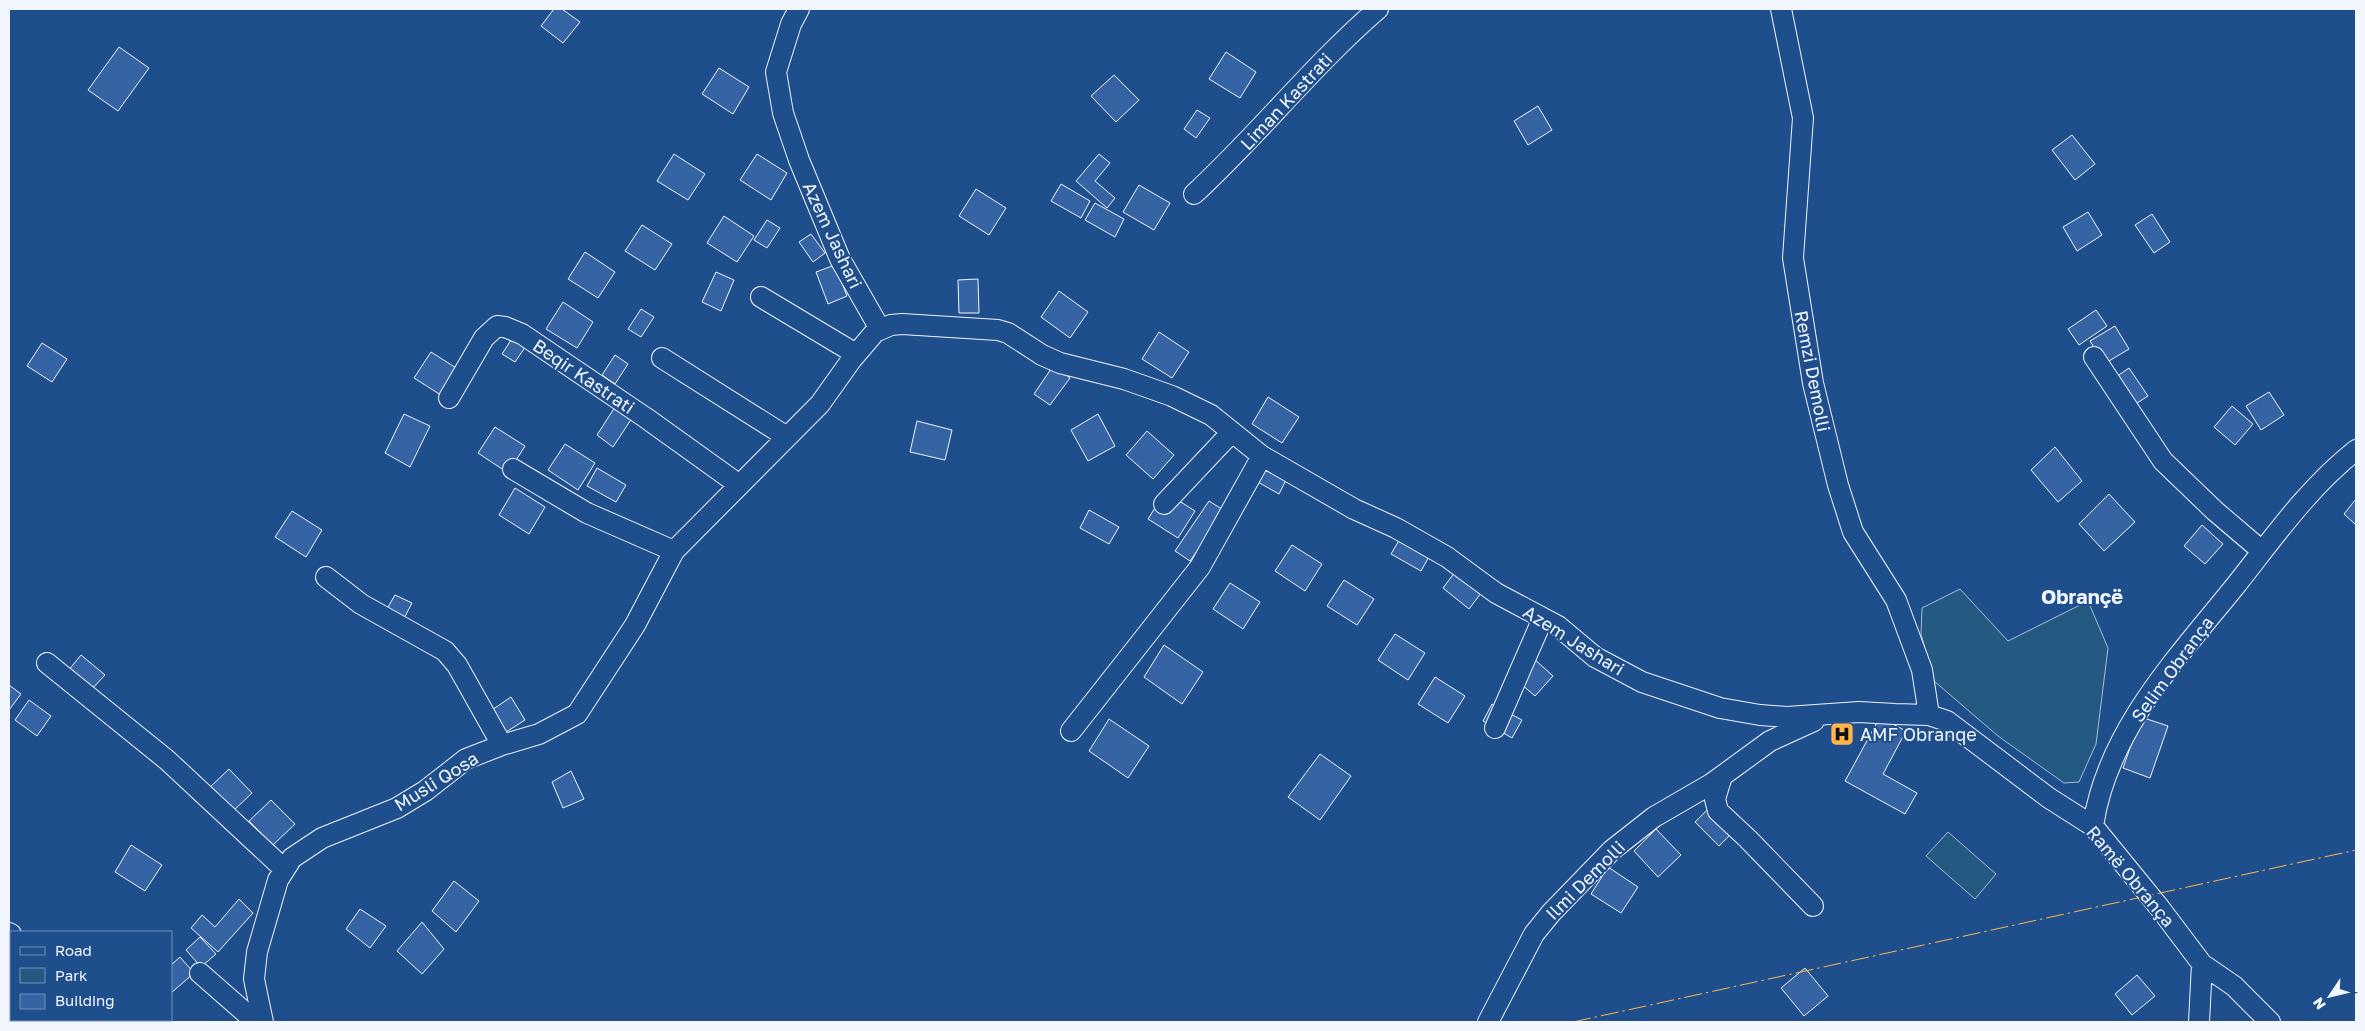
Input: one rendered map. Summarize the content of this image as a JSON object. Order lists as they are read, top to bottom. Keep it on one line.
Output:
{"streets":{"street":["Liman Kastrati","Azem Jashari","Remzi Demolli","Beqir Kastrati","Selim Obrança","Musli Qosa","Ramë Obrança","Ilmi Demolli"]},"crossings":[["Azem Jashari","Remzi Demolli"],["Azem Jashari","Ramë Obrança"],["Azem Jashari","Ilmi Demolli"],["Remzi Demolli","Ramë Obrança"],["Selim Obrança","Ramë Obrança"]],"districts":["Obrançë"],"places":{"hospital":["AMF Obranqe"]},"legend":["Road","Park","Building"],"north":"bottom left"}
